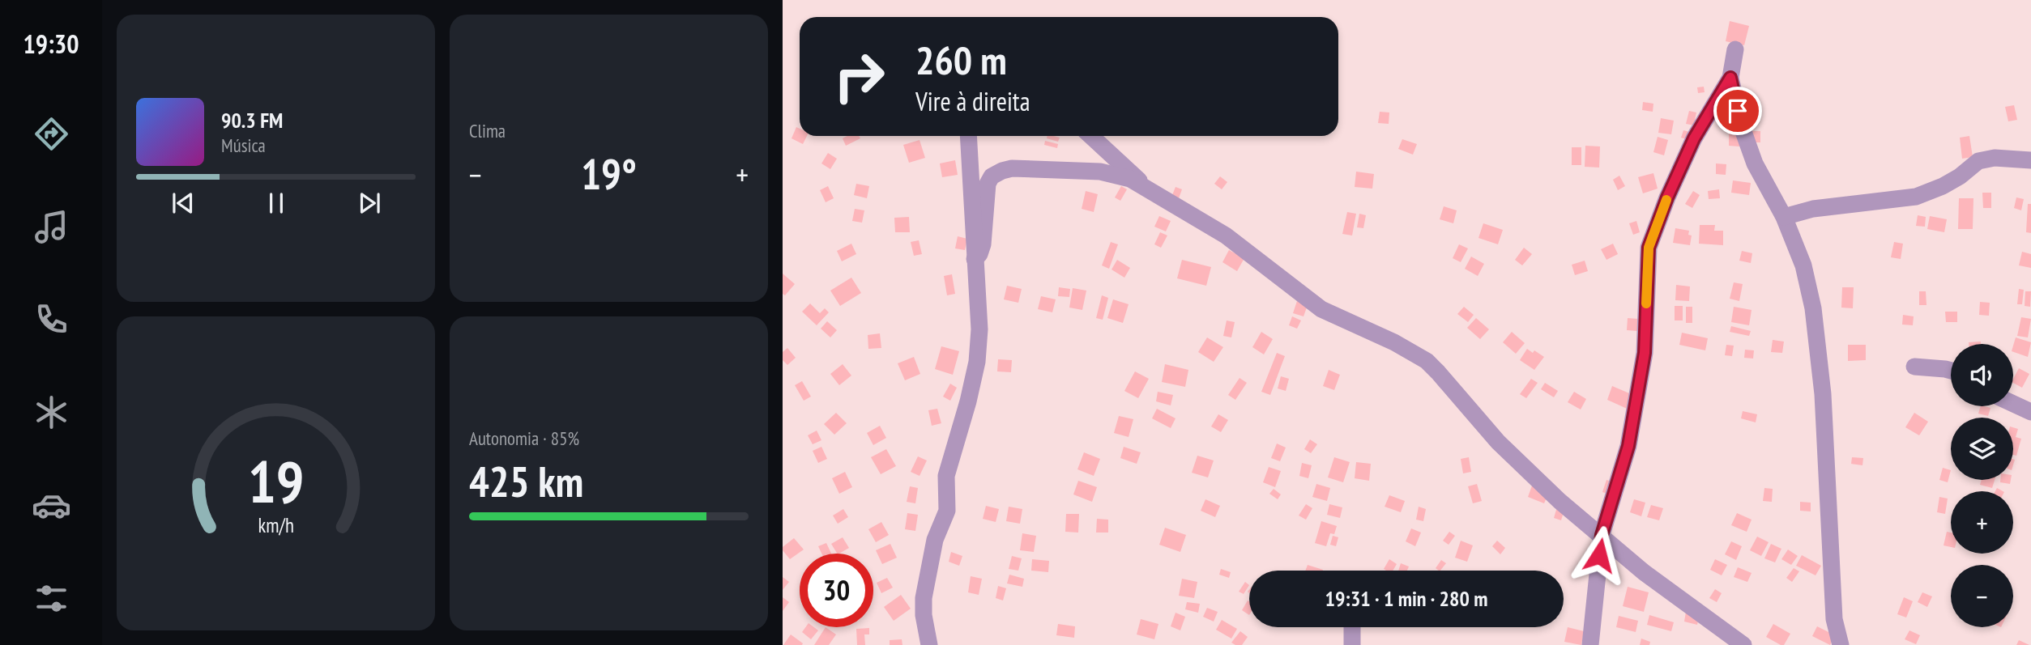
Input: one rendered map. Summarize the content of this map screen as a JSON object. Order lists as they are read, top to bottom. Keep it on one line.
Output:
{"page":{"tabs":"19:30","tile":["Clima",["Autonomia · 85%","425 km"]],"turn":["260 m","Vire à direita"],"song":["90.3 FM","Música"],"heat":["−","19°","+"],"map_buttons":["+","−"],"limit":"30","trip":"19:31 · 1 min · 280 m","gauge":["19","km/h"]}}
